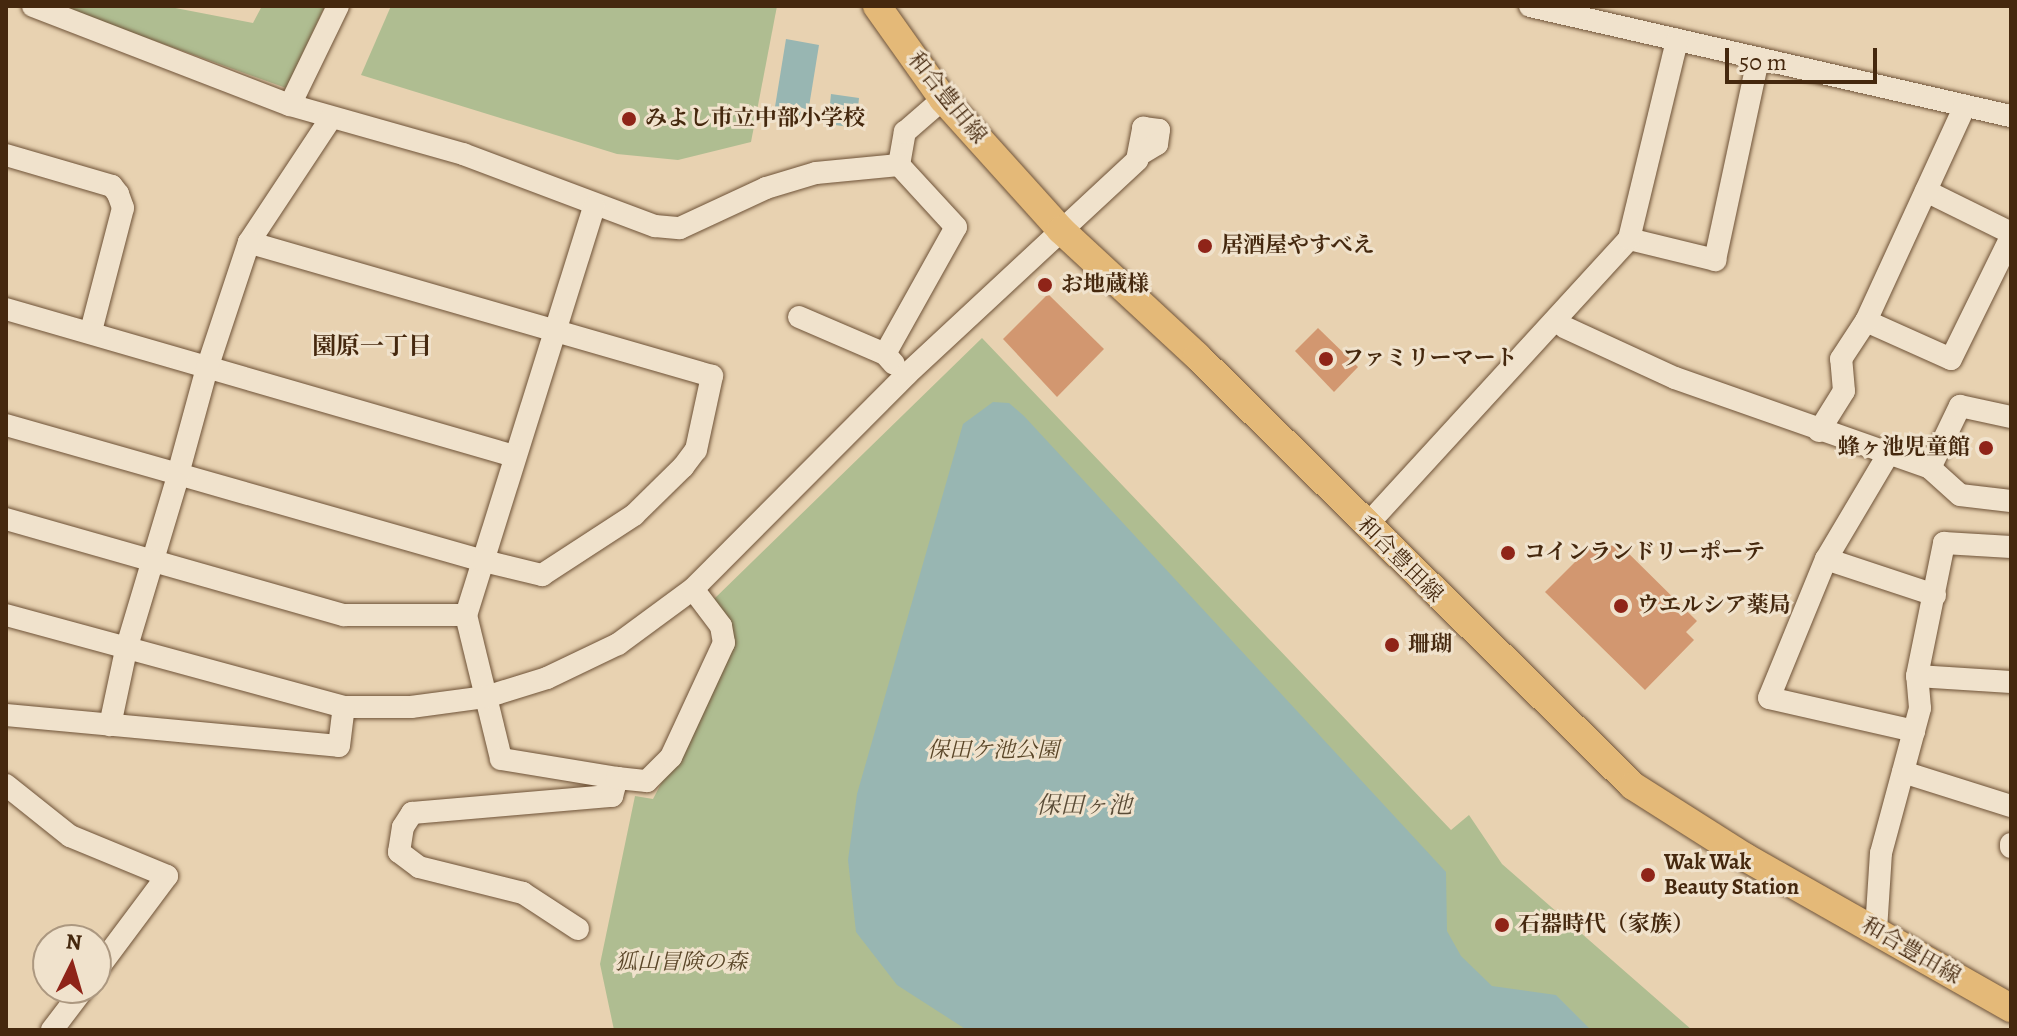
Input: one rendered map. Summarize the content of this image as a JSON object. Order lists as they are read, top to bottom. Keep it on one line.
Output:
{"streets":{"main road":["和合豊田線"]},"districts":["園原一丁目"],"water":["保田ヶ池"],"parks":["保田ケ池公園","狐山冒険の森"],"places":["みよし市立中部小学校","居酒屋やすべえ","お地蔵様","ファミリーマート","蜂ヶ池児童館","コインランドリーポーテ","ウエルシア薬局","珊瑚","Wak Wak Beauty Station","石器時代（家族）"],"scale_bar":"50 m","north":"top"}
